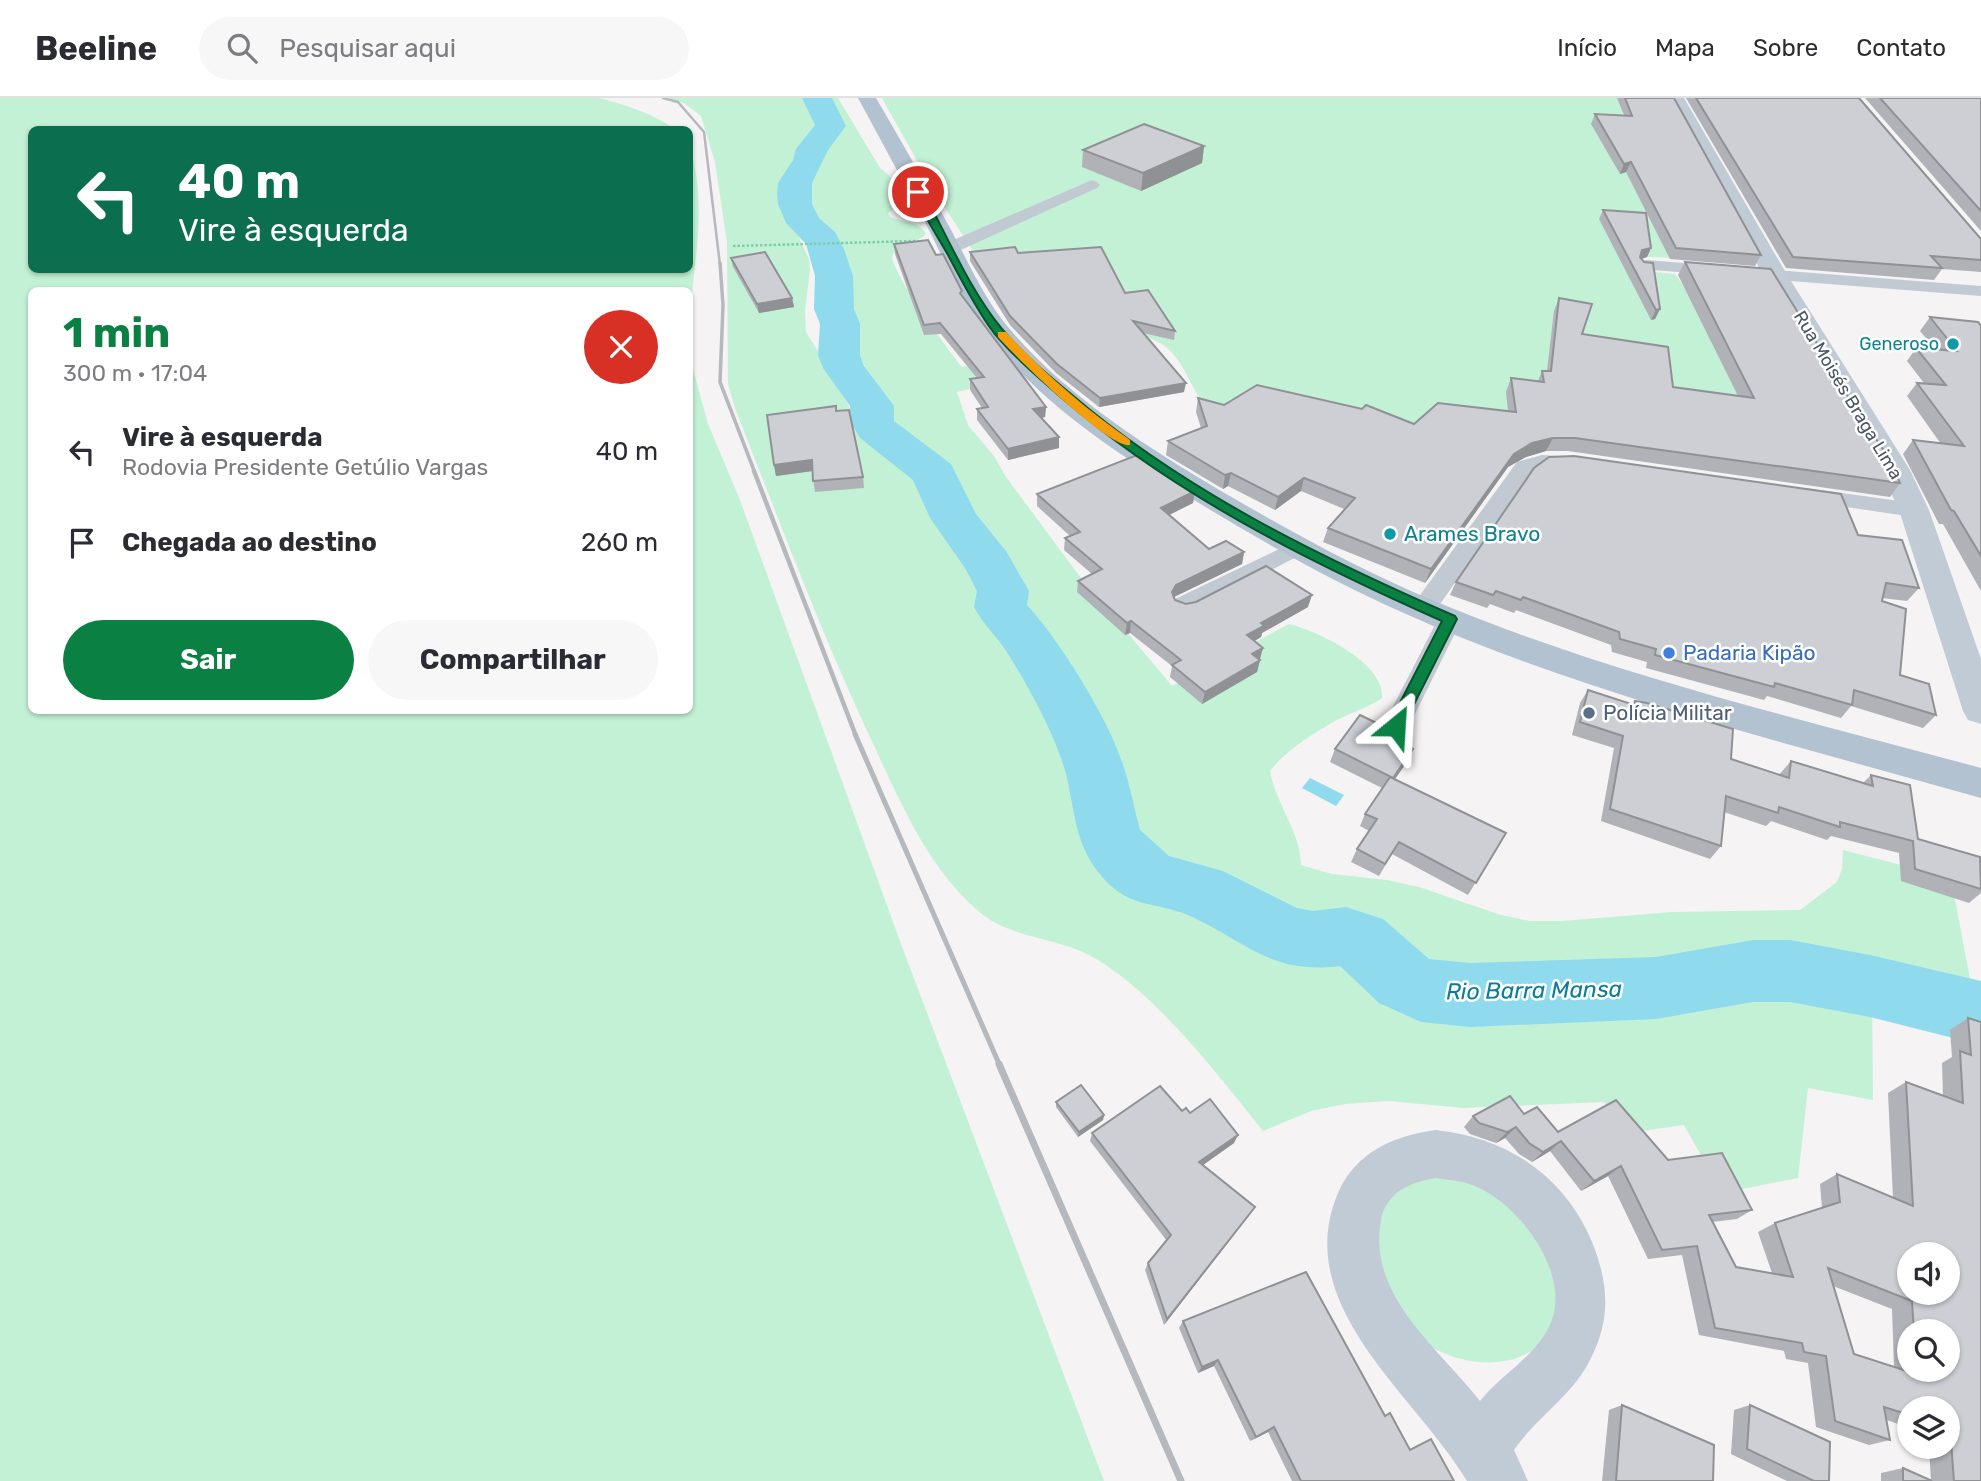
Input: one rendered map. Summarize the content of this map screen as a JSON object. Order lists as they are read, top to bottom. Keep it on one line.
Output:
{"streets":{"street":["Rua Moisés Braga Lima"]},"water":["Rio Barra Mansa"],"places":["Generoso","Arames Bravo","Padaria Kipão","Polícia Militar"],"page":{"header":"Beeline","search":"Pesquisar aqui","nav":["Início","Mapa","Sobre","Contato"],"turn":["40 m","Vire à esquerda"],"heading":["1 min","300 m · 17:04"],"list":[{"name":"Vire à esquerda","note":"Rodovia Presidente Getúlio Vargas","value":"40 m"},{"name":"Chegada ao destino","value":"260 m"}],"buttons":["Sair","Compartilhar"]}}
